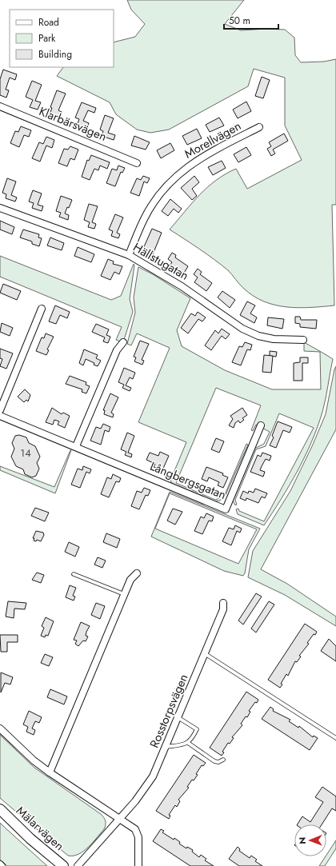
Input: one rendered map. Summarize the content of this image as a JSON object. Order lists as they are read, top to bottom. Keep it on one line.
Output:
{"streets":{"main road":["Mälarvägen"],"street":["Klarbärsvägen","Morellvägen","Hällstugatan","Långbergsgatan","Rosstorpsvägen"]},"crossings":[["Morellvägen","Hällstugatan"]],"house_numbers":["14"],"legend":["Road","Park","Building"],"scale_bar":"50 m","north":"left"}
